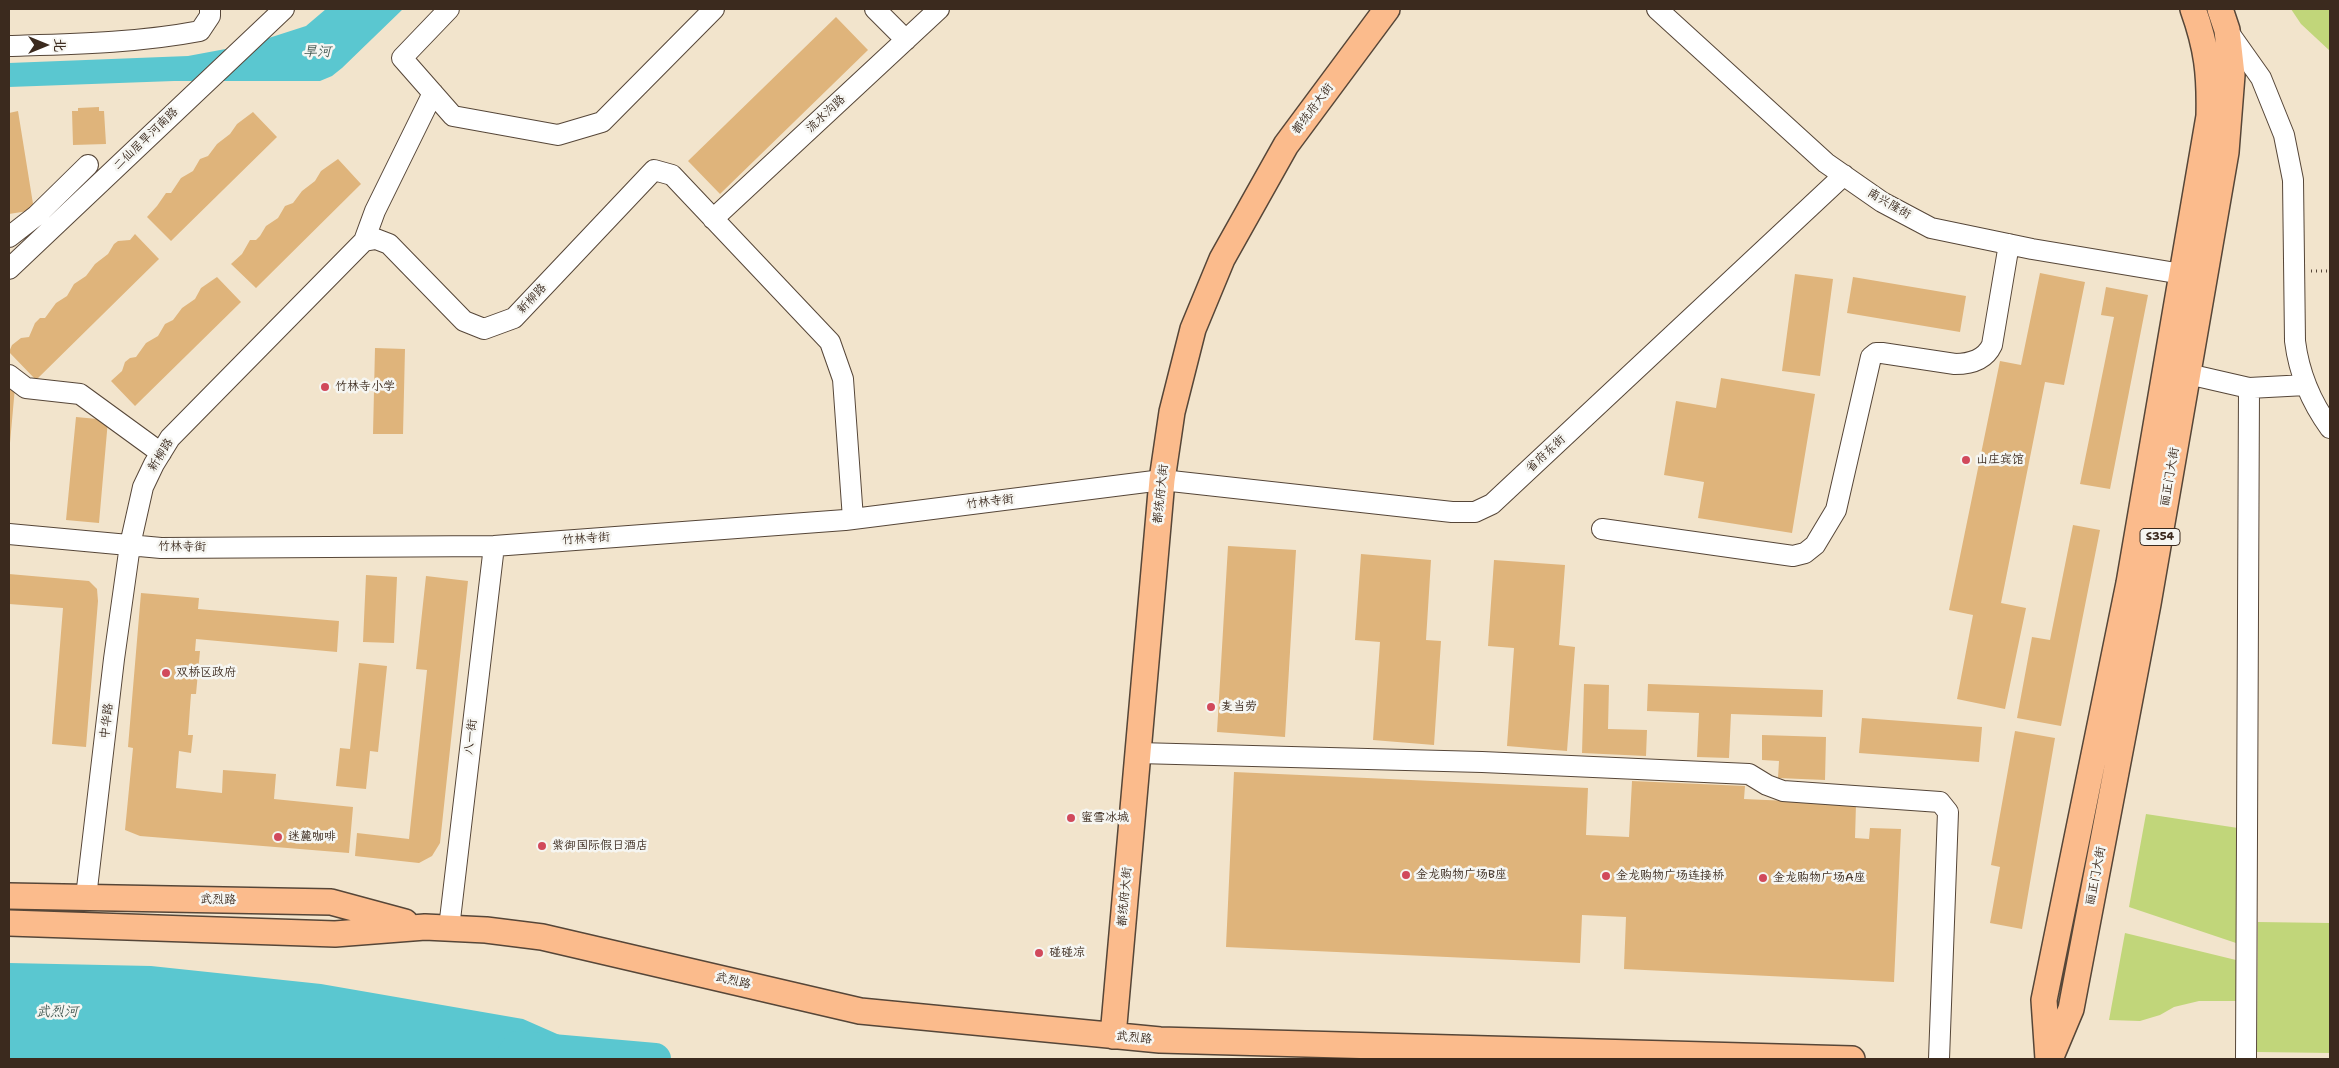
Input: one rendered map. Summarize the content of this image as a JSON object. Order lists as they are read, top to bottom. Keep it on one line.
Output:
{"streets":{"main road":["都统府大街","丽正门大街","S354","武烈路"],"street":["流水沟路","二仙居旱河南路","南兴隆街","新柳路","省府东街","竹林寺街","中华路","八一街"]},"crossings":[["都统府大街","省府东街"],["都统府大街","竹林寺街"],["都统府大街","武烈路"],["流水沟路","新柳路"],["南兴隆街","省府东街"],["南兴隆街","丽正门大街"],["新柳路","竹林寺街"],["新柳路","中华路"],["省府东街","竹林寺街"],["竹林寺街","中华路"],["竹林寺街","八一街"],["中华路","武烈路"],["八一街","武烈路"]],"water":["旱河","武烈河"],"places":["竹林寺小学","山庄宾馆","双桥区政府","麦当劳","蜜雪冰城","迷麓咖啡","紫御国际假日酒店","金龙购物广场B座","金龙购物广场连接桥","金龙购物广场A座","碰碰凉"],"north":"right"}
